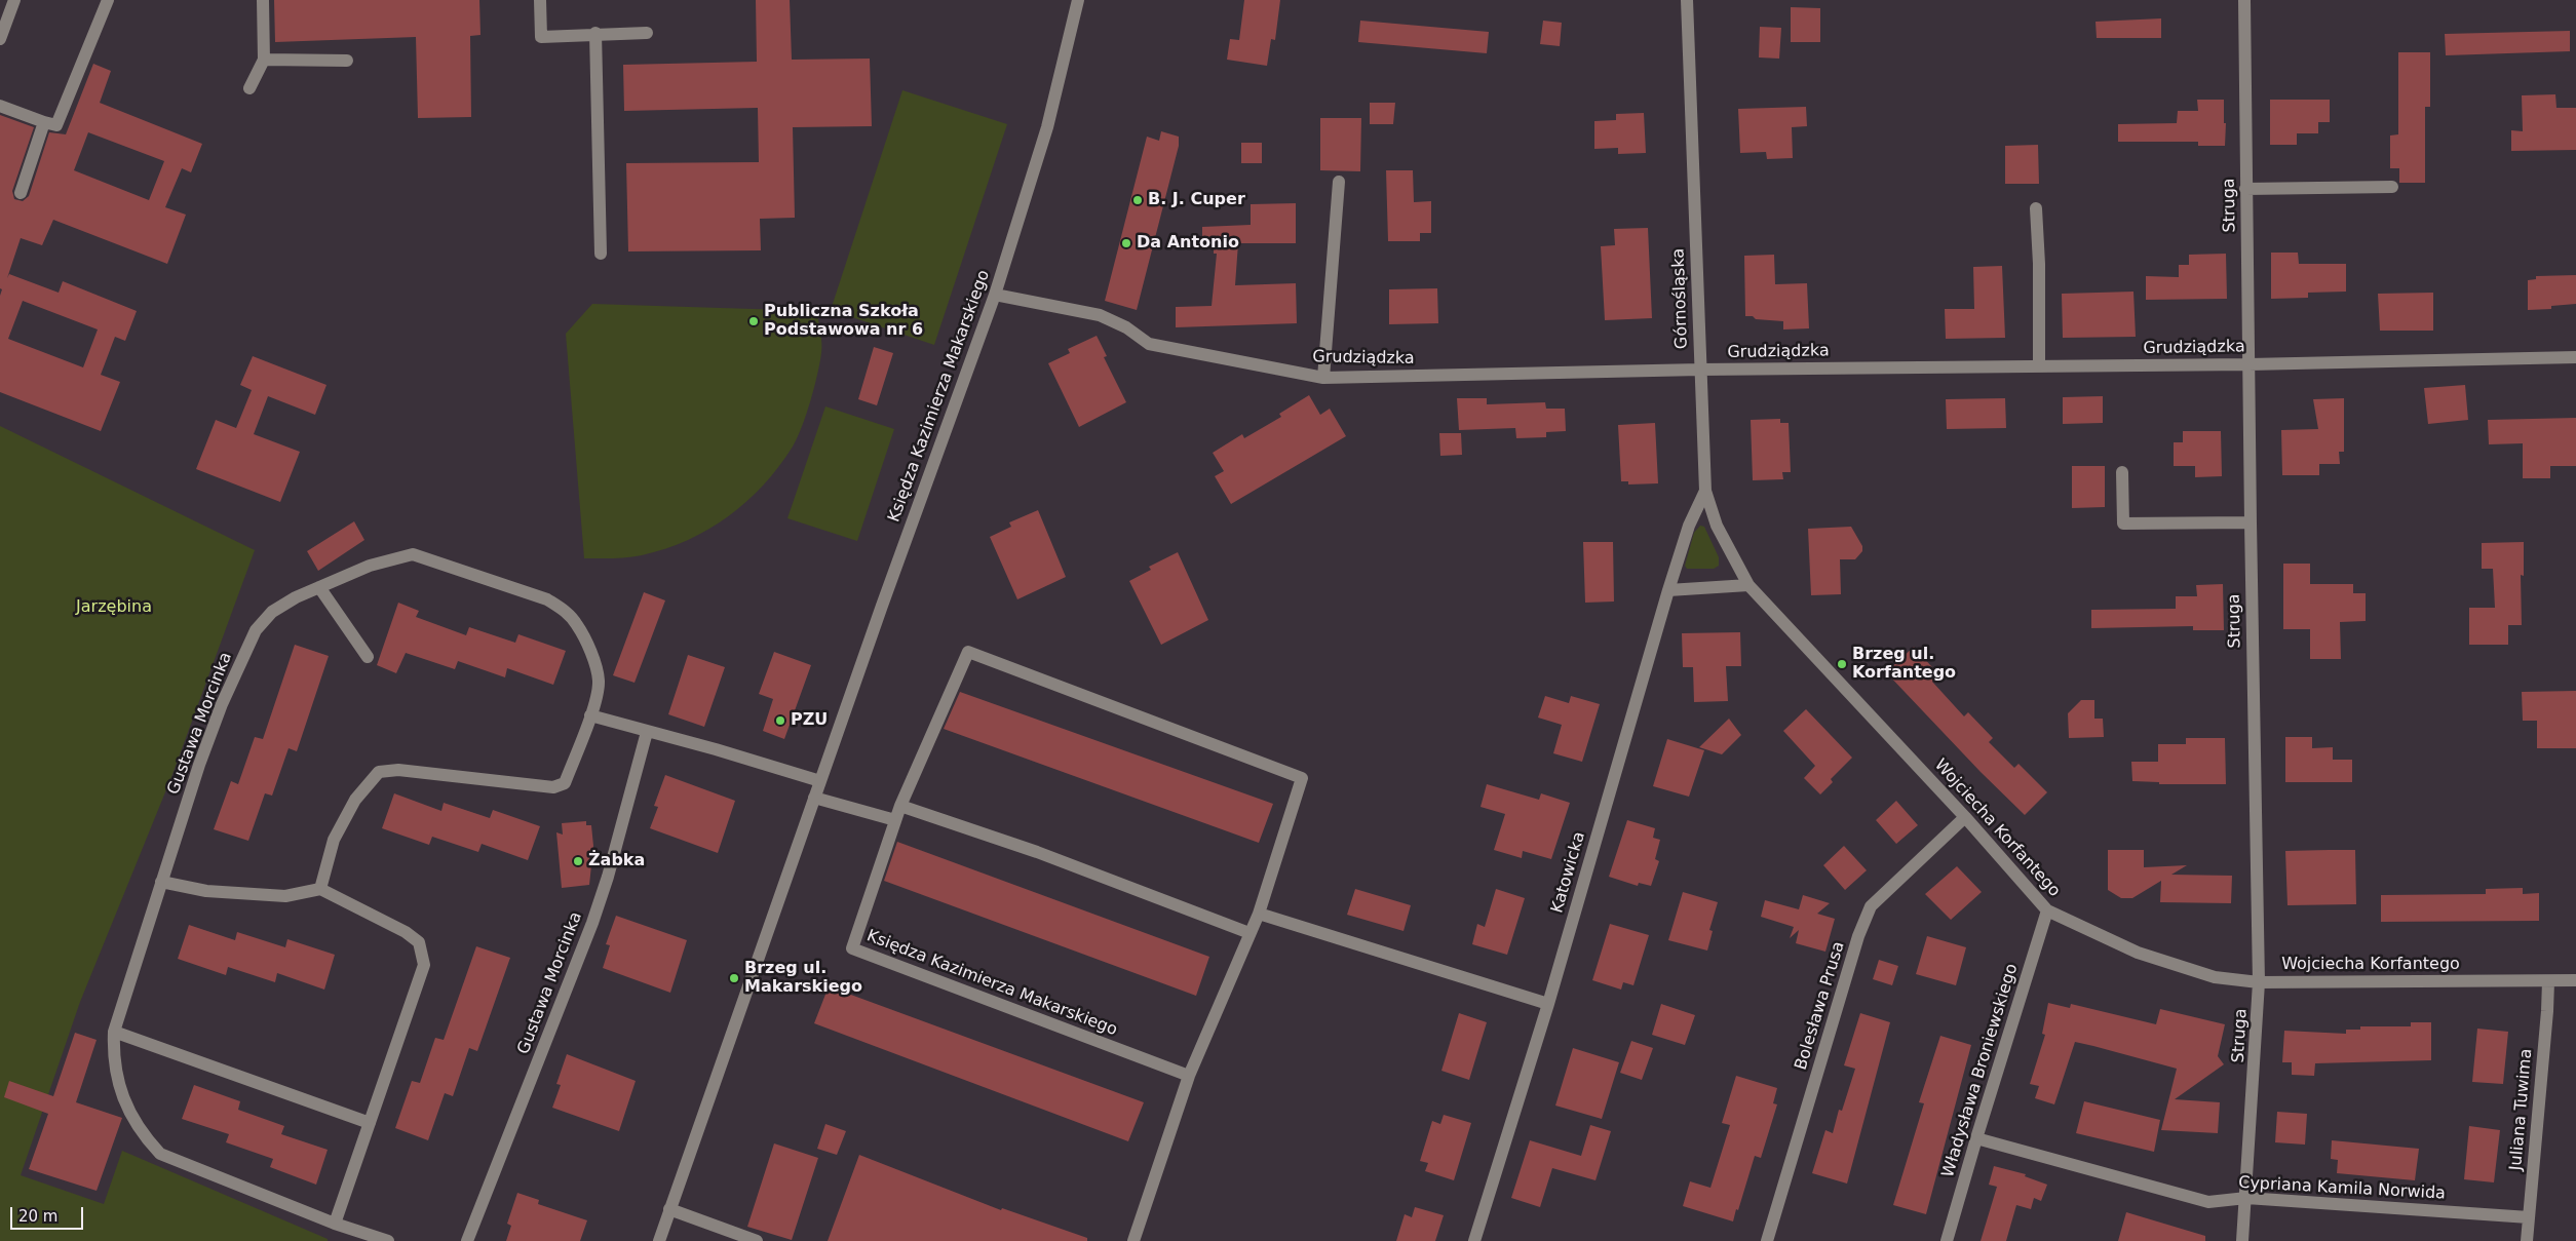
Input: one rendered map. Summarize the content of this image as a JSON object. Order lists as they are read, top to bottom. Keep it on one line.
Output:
{"streets":{"street":["Struga","Górnośląska","Grudziądzka","Księdza Kazimierza Makarskiego","Gustawa Morcinka","Wojciecha Korfantego","Katowicka","Bolesława Prusa","Władysława Broniewskiego","Juliana Tuwima","Cypriana Kamila Norwida"]},"crossings":[["Struga","Grudziądzka"],["Struga","Wojciecha Korfantego"],["Struga","Cypriana Kamila Norwida"],["Górnośląska","Grudziądzka"],["Górnośląska","Wojciecha Korfantego"],["Górnośląska","Katowicka"],["Grudziądzka","Księdza Kazimierza Makarskiego"],["Wojciecha Korfantego","Bolesława Prusa"],["Wojciecha Korfantego","Władysława Broniewskiego"],["Wojciecha Korfantego","Juliana Tuwima"],["Władysława Broniewskiego","Cypriana Kamila Norwida"],["Juliana Tuwima","Cypriana Kamila Norwida"]],"parks":["Jarzębina"],"places":["B. J. Cuper","Da Antonio","Publiczna Szkoła Podstawowa nr 6","Brzeg ul. Korfantego","PZU","Żabka","Brzeg ul. Makarskiego"],"scale_bar":"20 m"}
